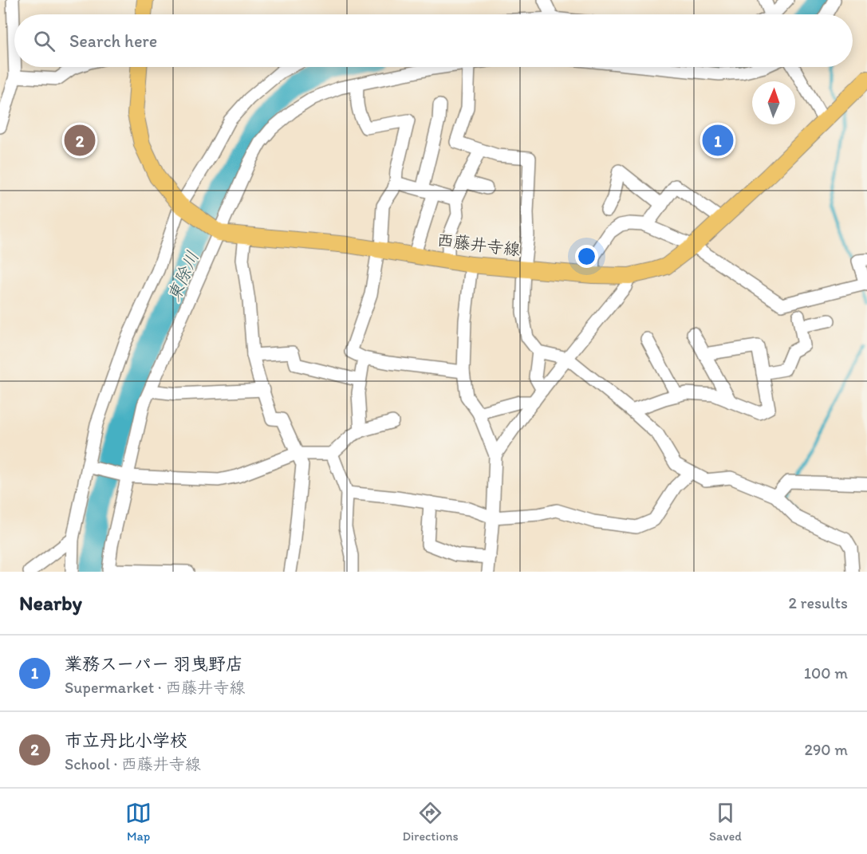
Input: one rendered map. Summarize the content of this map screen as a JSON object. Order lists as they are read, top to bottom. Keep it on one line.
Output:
{"streets":{"main road":["西藤井寺線"]},"water":["東除川"],"north":"top","page":{"search":"Search here","pins":["1","2"],"heading":["Nearby","2 results"],"list":[{"mark":"1","name":"業務スーパー 羽曳野店","note":"Supermarket · 西藤井寺線","value":"100 m"},{"mark":"2","name":"市立丹比小学校","note":"School · 西藤井寺線","value":"290 m"}],"nav":["Map","Directions","Saved"]}}
